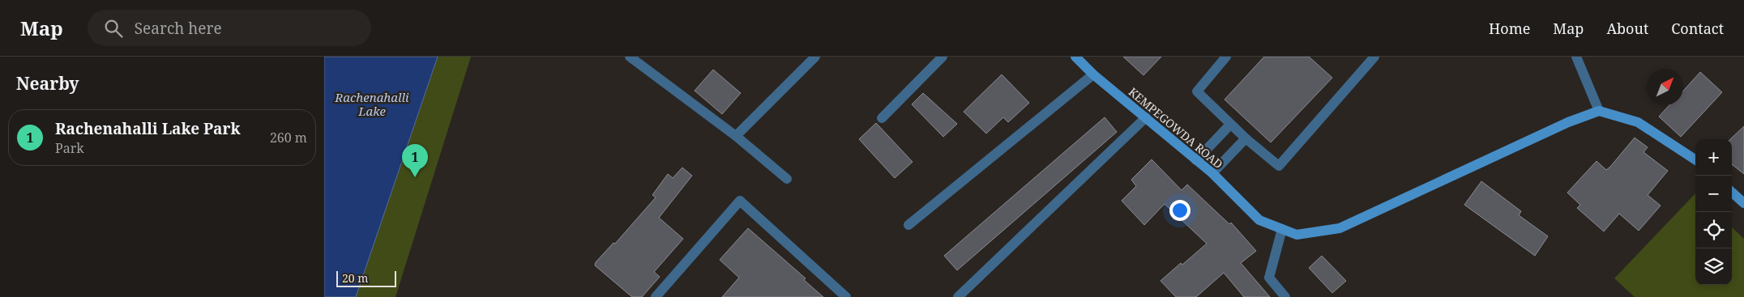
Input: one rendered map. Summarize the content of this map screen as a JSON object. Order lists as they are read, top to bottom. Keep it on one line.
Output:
{"streets":{"street":["KEMPEGOWDA ROAD"]},"water":["Rachenahalli Lake"],"scale_bar":"20 m","north":"top right","page":{"header":"Map","search":"Search here","nav":["Home","Map","About","Contact"],"heading":"Nearby","list":[{"mark":"1","name":"Rachenahalli Lake Park","note":"Park","value":"260 m"}],"map_buttons":["+","−"],"pins":"1","scale":"20 m"}}
